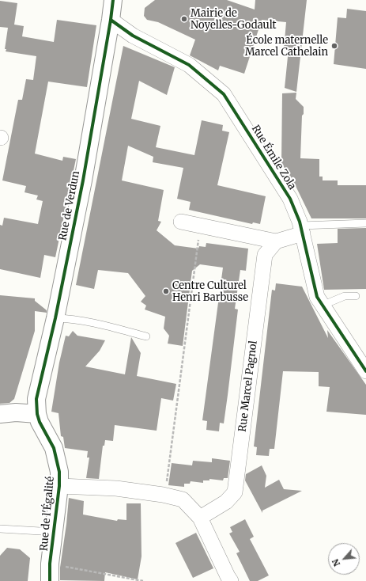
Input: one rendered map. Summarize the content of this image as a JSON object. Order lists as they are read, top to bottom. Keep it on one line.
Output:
{"streets":{"street":["Rue Émile Zola","Rue de Verdun","Rue Marcel Pagnol","Rue de l'Égalité"]},"crossings":[["Rue Émile Zola","Rue de Verdun"],["Rue de Verdun","Rue de l'Égalité"]],"places":["Mairie de Noyelles-Godault","École maternelle Marcel Cathelain","Centre Culturel Henri Barbusse"],"north":"bottom left"}
